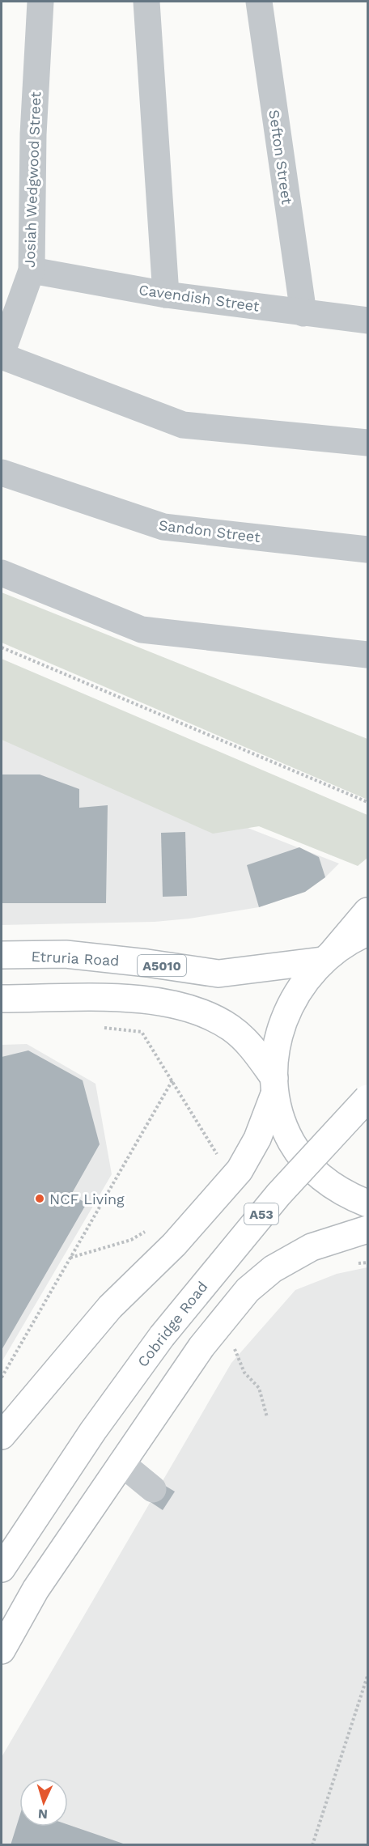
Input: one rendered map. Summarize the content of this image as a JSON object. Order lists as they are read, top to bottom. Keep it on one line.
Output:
{"streets":{"main road":["Etruria Road","A5010","A53","Cobridge Road"],"street":["Sefton Street","Josiah Wedgwood Street","Cavendish Street","Sandon Street"]},"crossings":[["Sefton Street","Cavendish Street"],["Josiah Wedgwood Street","Cavendish Street"]],"places":["NCF Living"],"north":"bottom"}
